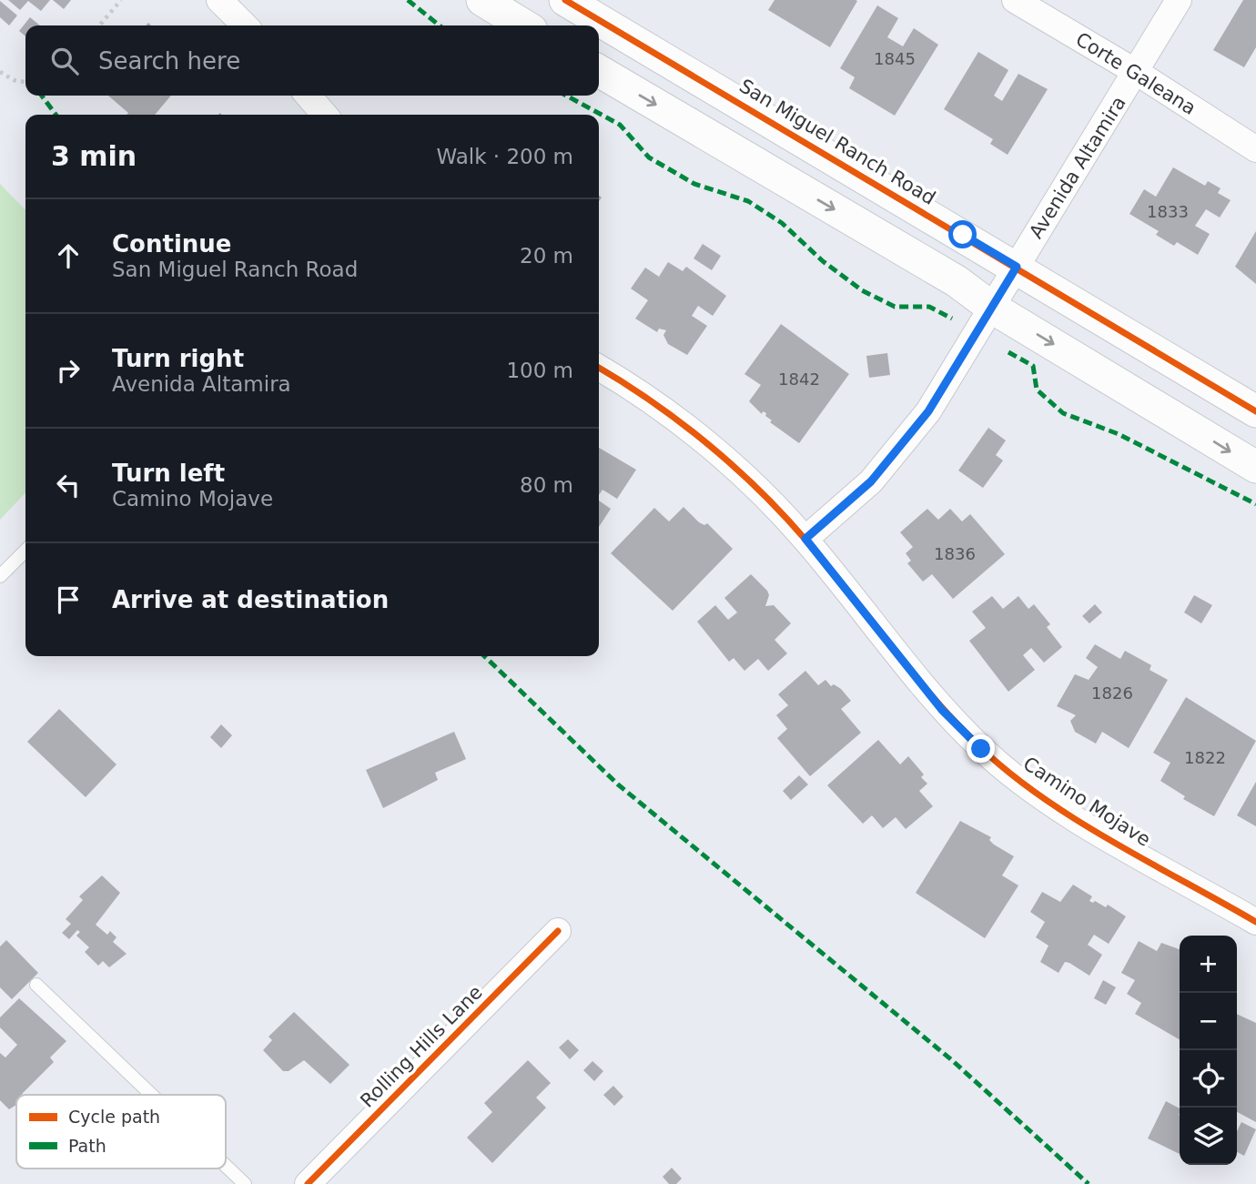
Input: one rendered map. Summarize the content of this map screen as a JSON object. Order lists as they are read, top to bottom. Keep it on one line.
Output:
{"streets":{"street":["Corte Galeana","San Miguel Ranch Road","Avenida Altamira","Camino Mojave","Rolling Hills Lane"]},"crossings":[["Corte Galeana","Avenida Altamira"],["San Miguel Ranch Road","Avenida Altamira"],["Avenida Altamira","Camino Mojave"]],"house_numbers":["1845","1833","1842","1836","1826","1822"],"legend":["Cycle path","Path"],"page":{"search":"Search here","heading":["3 min","Walk · 200 m"],"list":[["Continue","San Miguel Ranch Road","20 m"],["Turn right","Avenida Altamira","100 m"],["Turn left","Camino Mojave","80 m"],"Arrive at destination"],"map_buttons":["+","−"]}}
